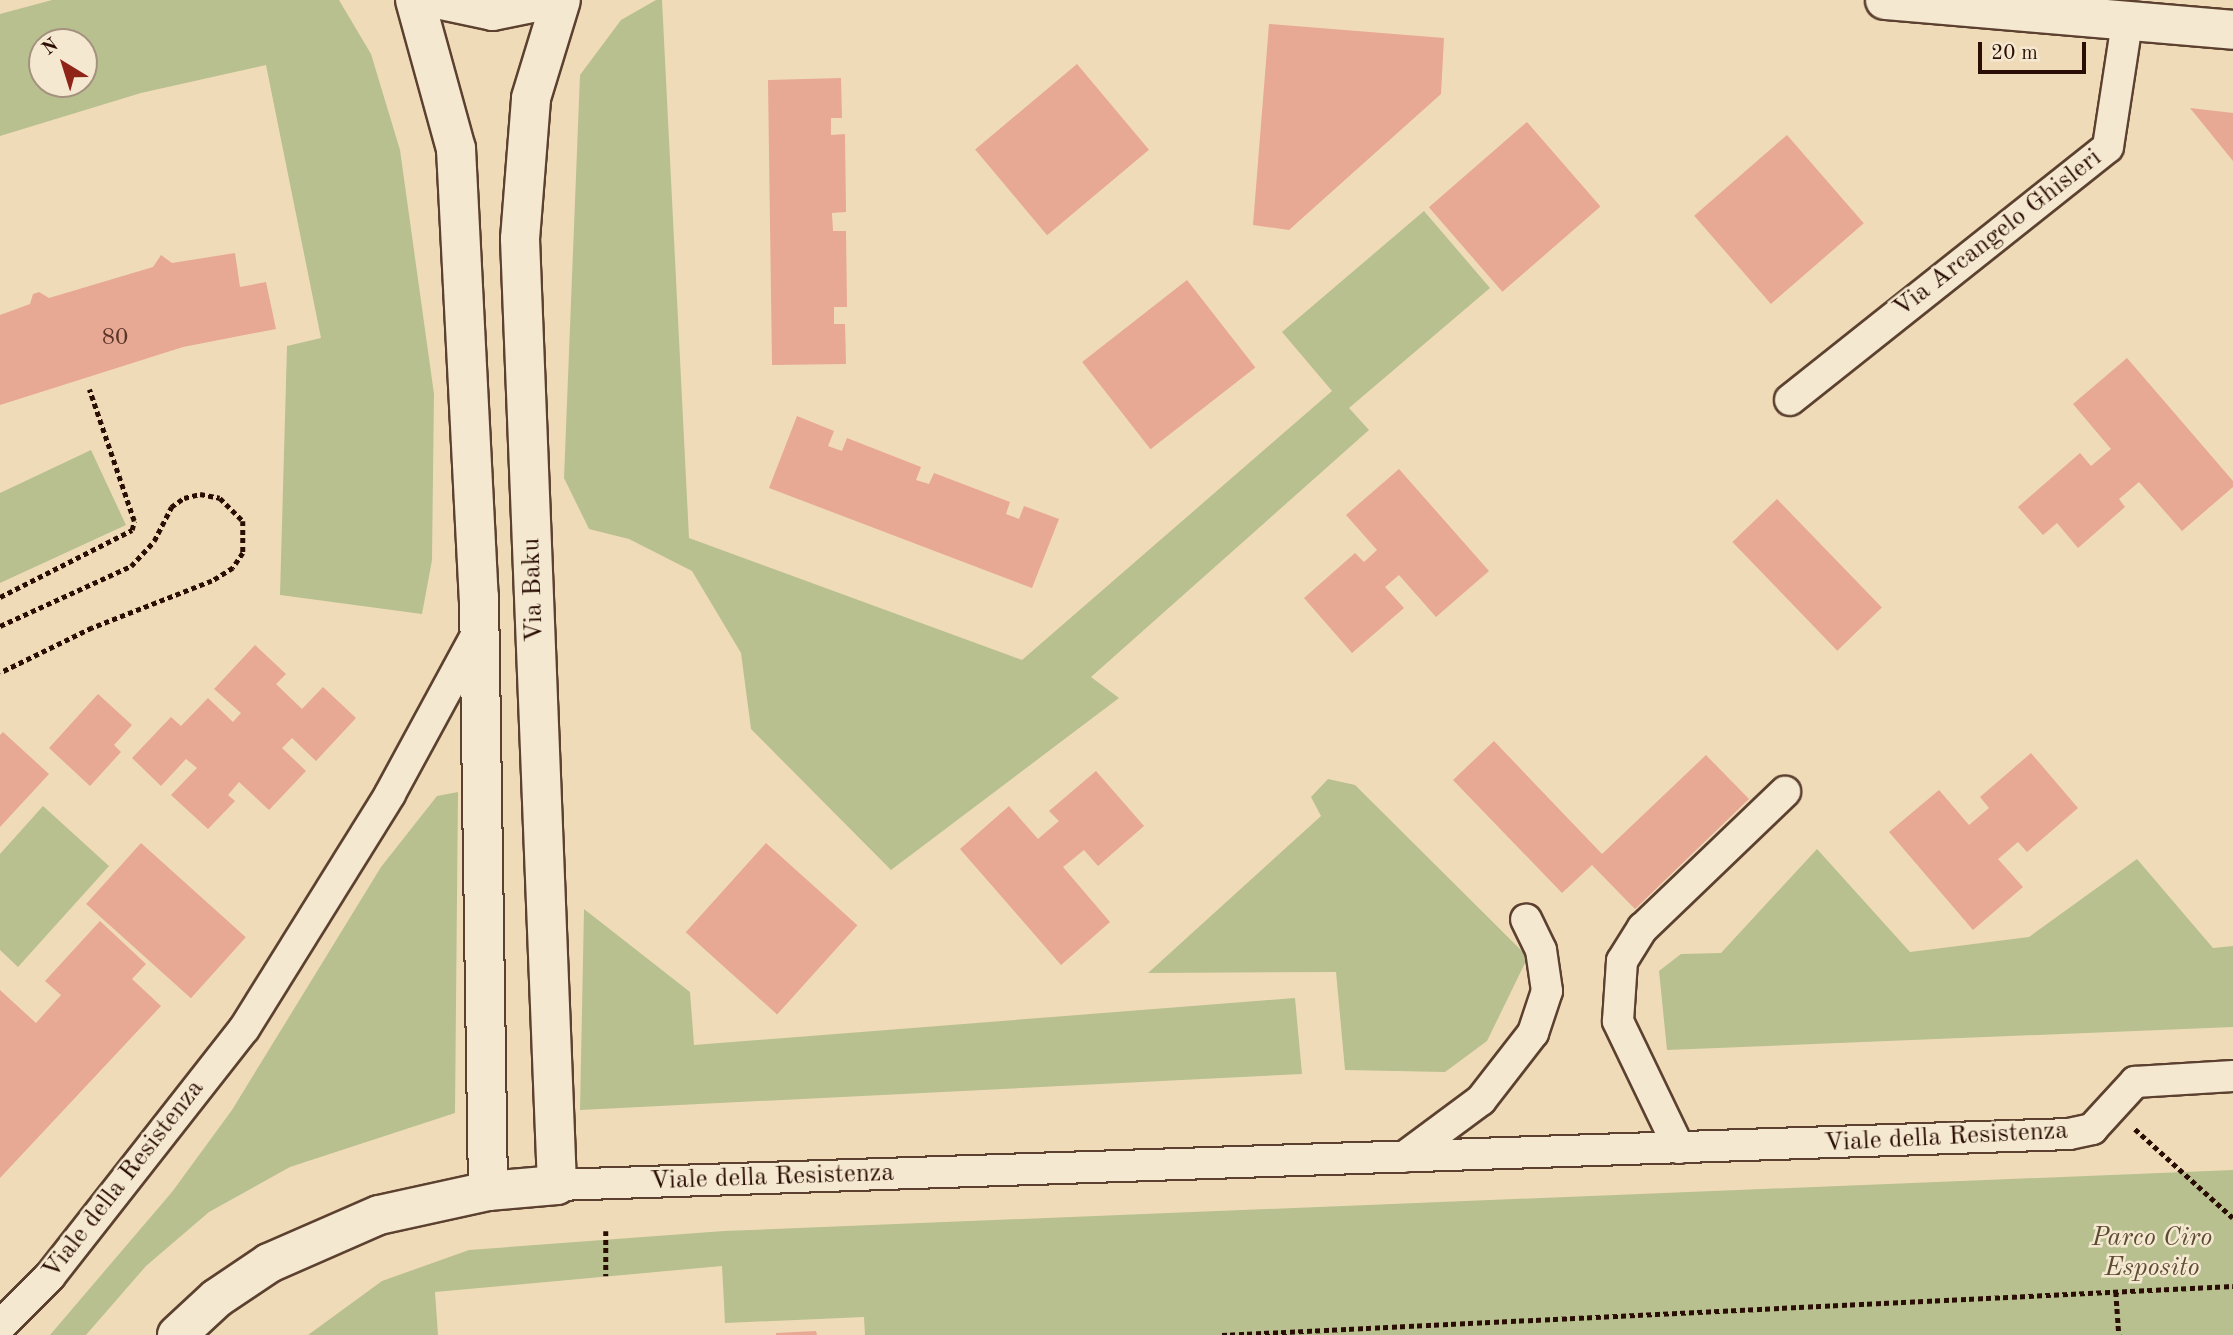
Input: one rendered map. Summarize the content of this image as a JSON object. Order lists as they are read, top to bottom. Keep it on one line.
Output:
{"streets":{"main road":["Via Baku","Viale della Resistenza"],"street":["Via Arcangelo Ghisleri"]},"crossings":[["Via Baku","Viale della Resistenza"]],"parks":["Parco Ciro Esposito"],"house_numbers":["80"],"scale_bar":"20 m","north":"top left"}
